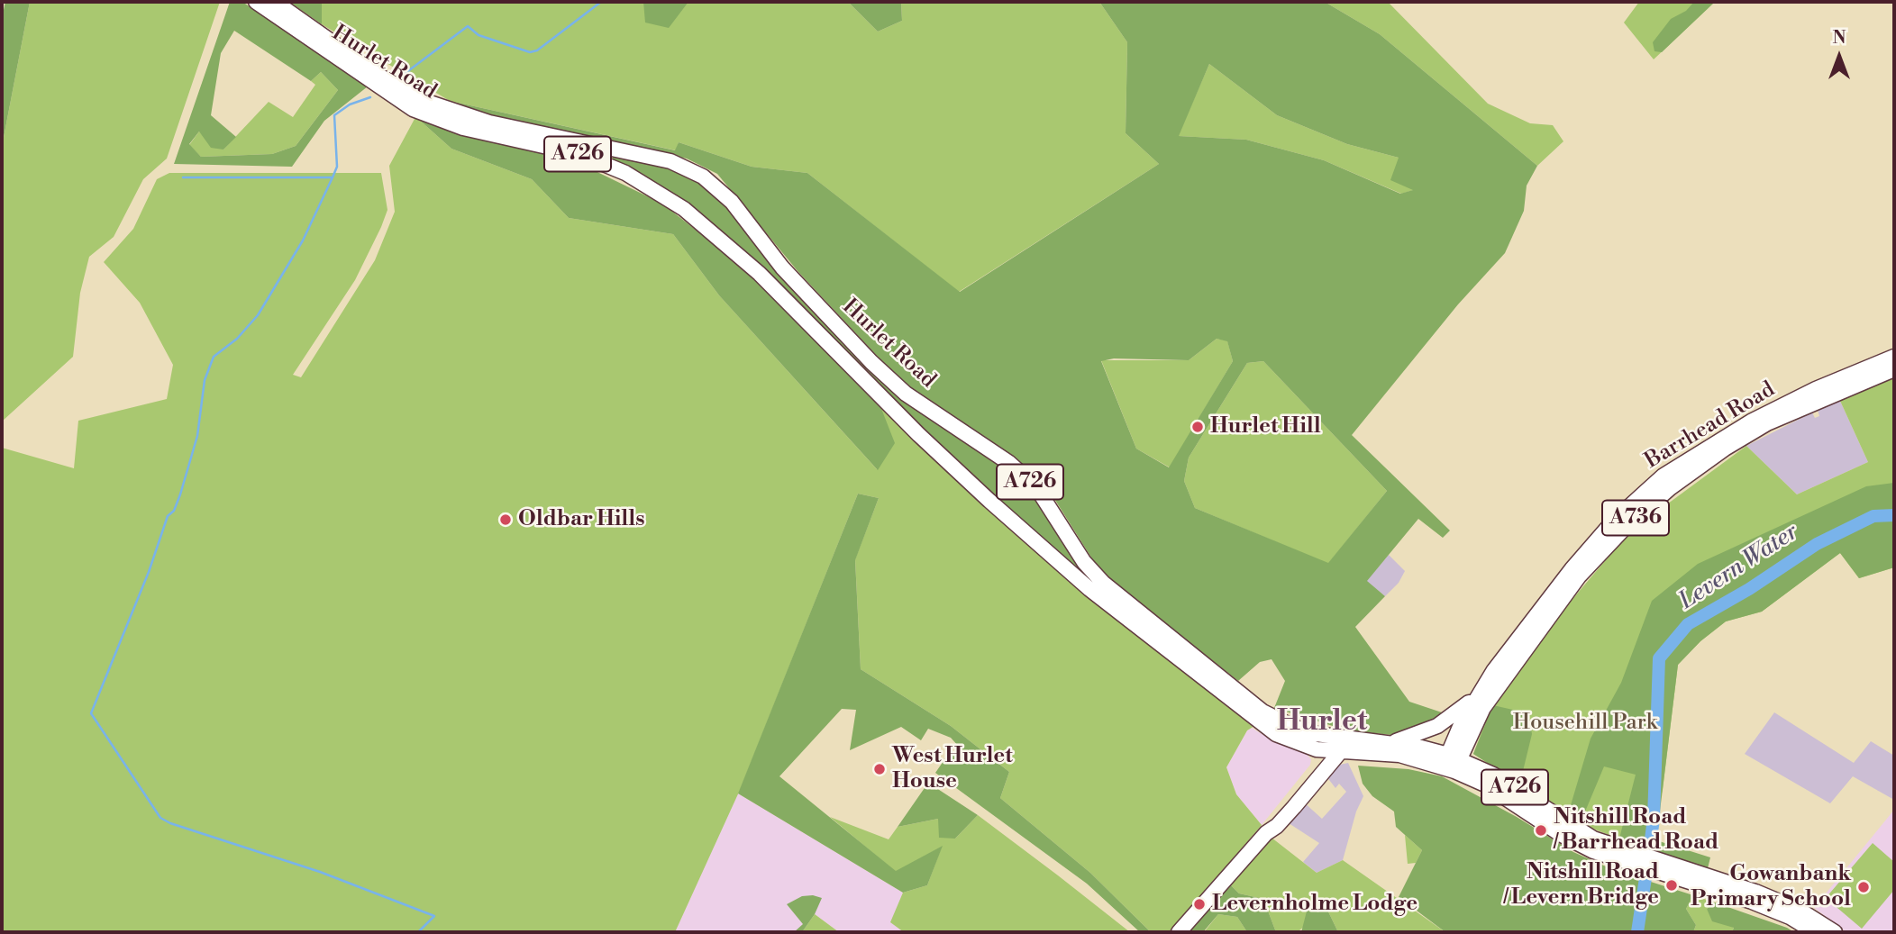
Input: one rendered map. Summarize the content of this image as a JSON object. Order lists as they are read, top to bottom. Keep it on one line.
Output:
{"streets":{"main road":["Hurlet Road","A726","Barrhead Road","A736"]},"crossings":[["Hurlet Road","A726"],["Hurlet Road","Barrhead Road"],["Hurlet Road","A736"],["A726","Barrhead Road"],["Barrhead Road","A736"]],"districts":["Hurlet"],"water":["Levern Water"],"parks":["Househill Park"],"places":["Hurlet Hill","Oldbar Hills","West Hurlet House","Nitshill Road / Barrhead Road","Nitshill Road / Levern Bridge","Gowanbank Primary School","Levernholme Lodge"],"north":"top"}
